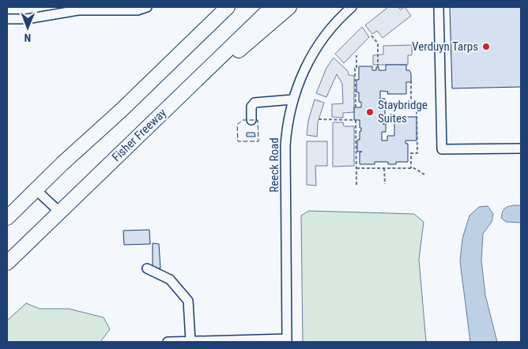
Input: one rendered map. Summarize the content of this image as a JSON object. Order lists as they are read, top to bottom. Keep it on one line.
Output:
{"streets":{"highway":["Fisher Freeway"],"street":["Reeck Road"]},"places":["Verduyn Tarps","Staybridge Suites"],"north":"bottom"}
